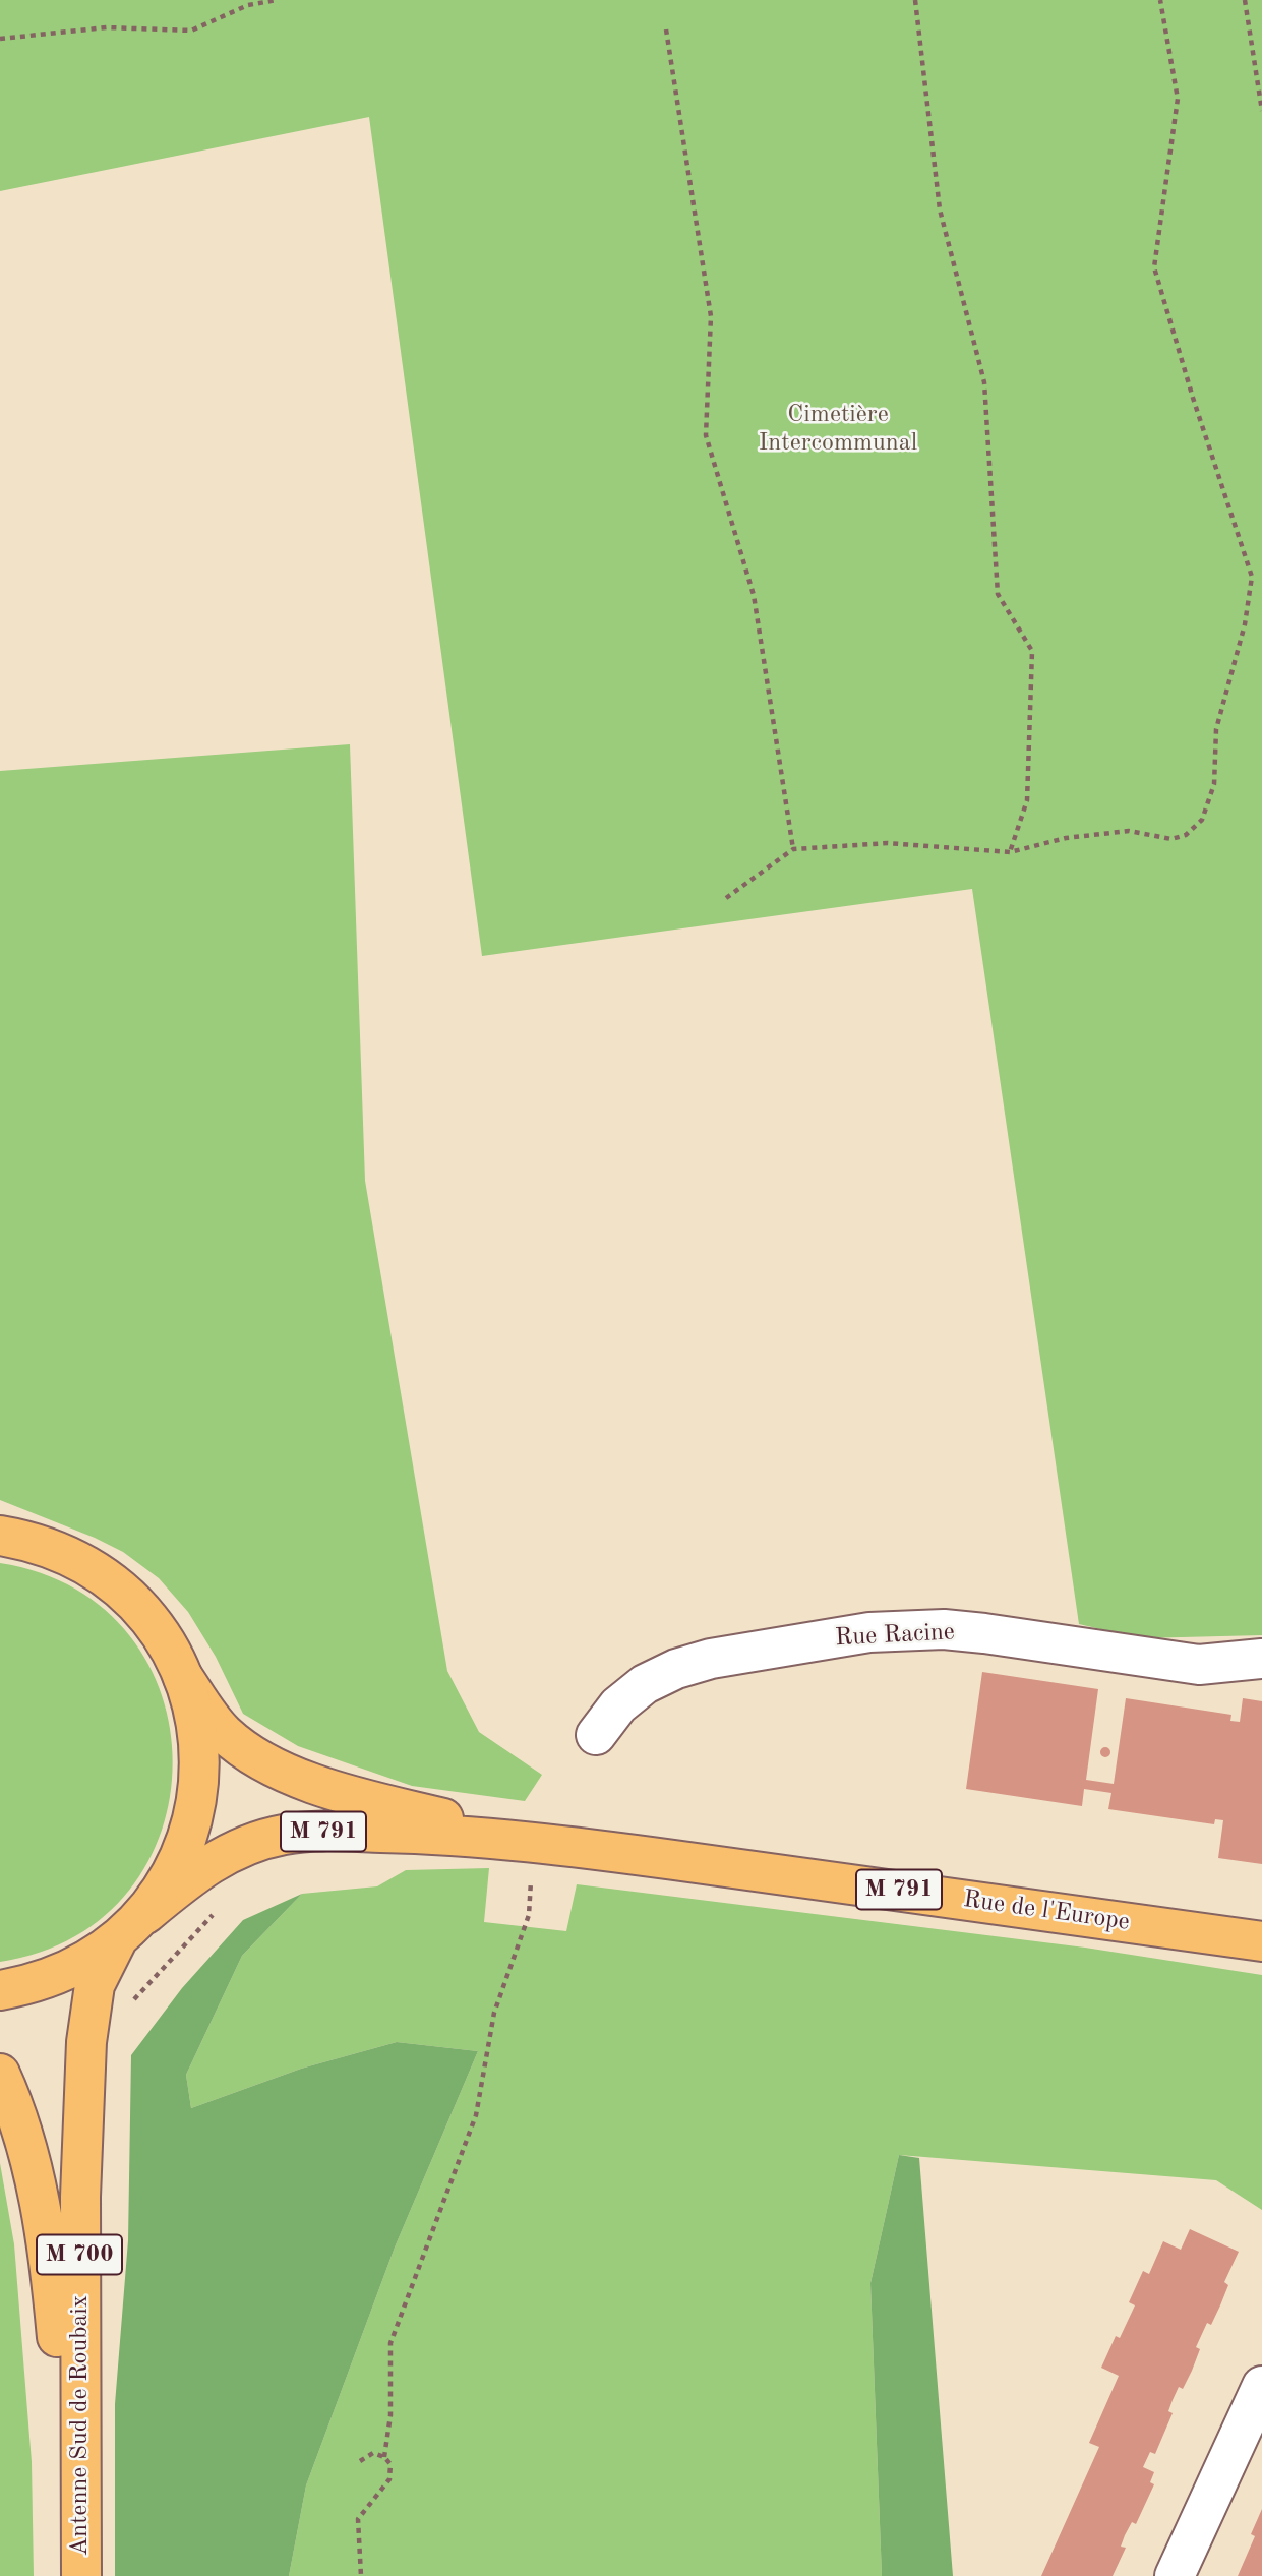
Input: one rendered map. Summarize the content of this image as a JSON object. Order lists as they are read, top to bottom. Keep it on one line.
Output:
{"streets":{"main road":["M 791","Rue de l'Europe","M 700","Antenne Sud de Roubaix"],"street":["Rue Racine"]},"crossings":[["Rue de l'Europe","Antenne Sud de Roubaix"],["M 700","Antenne Sud de Roubaix"]],"parks":["Cimetière Intercommunal"]}
